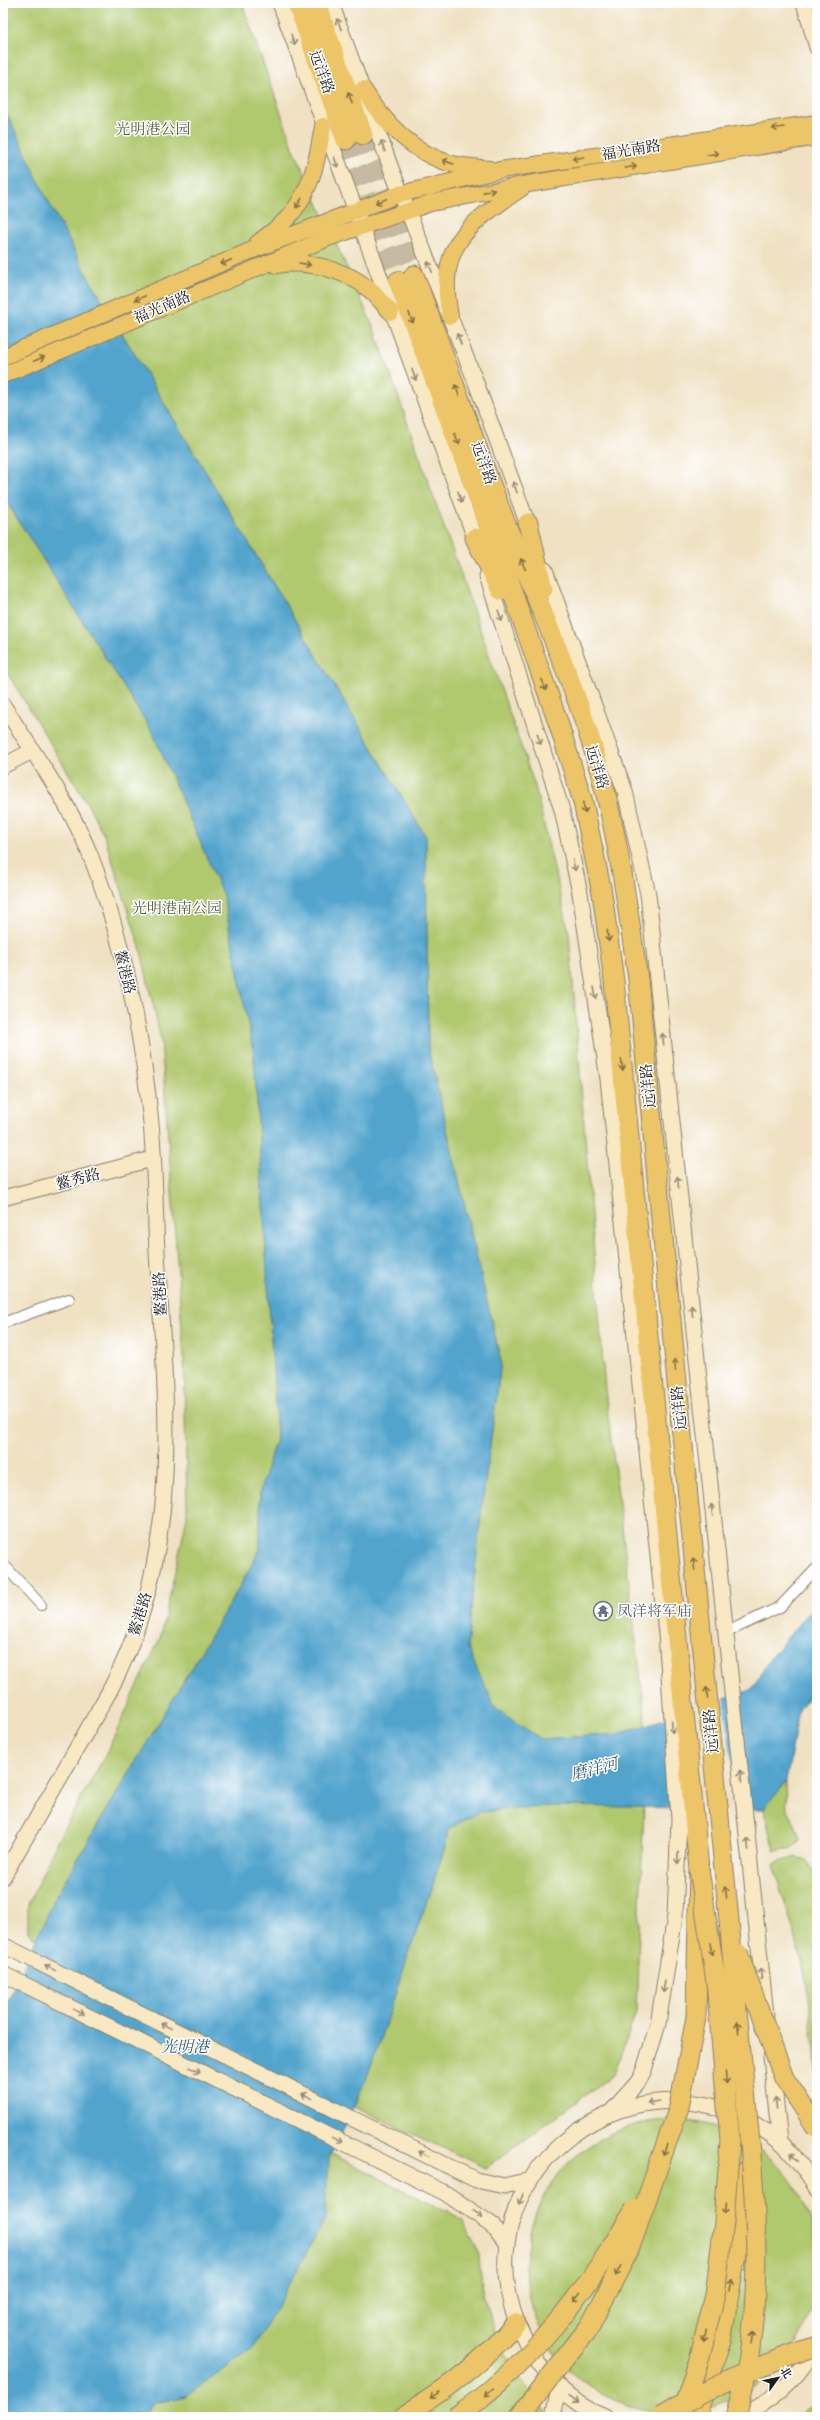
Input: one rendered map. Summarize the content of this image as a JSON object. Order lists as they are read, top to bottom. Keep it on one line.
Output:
{"streets":{"highway":["远洋路"],"main road":["福光南路","鳌港路","鳌秀路"]},"crossings":[["鳌港路","鳌秀路"]],"water":["磨洋河","光明港"],"parks":["光明港公园","光明港南公园"],"places":{"temple":["凤洋将军庙"]},"north":"top right"}
